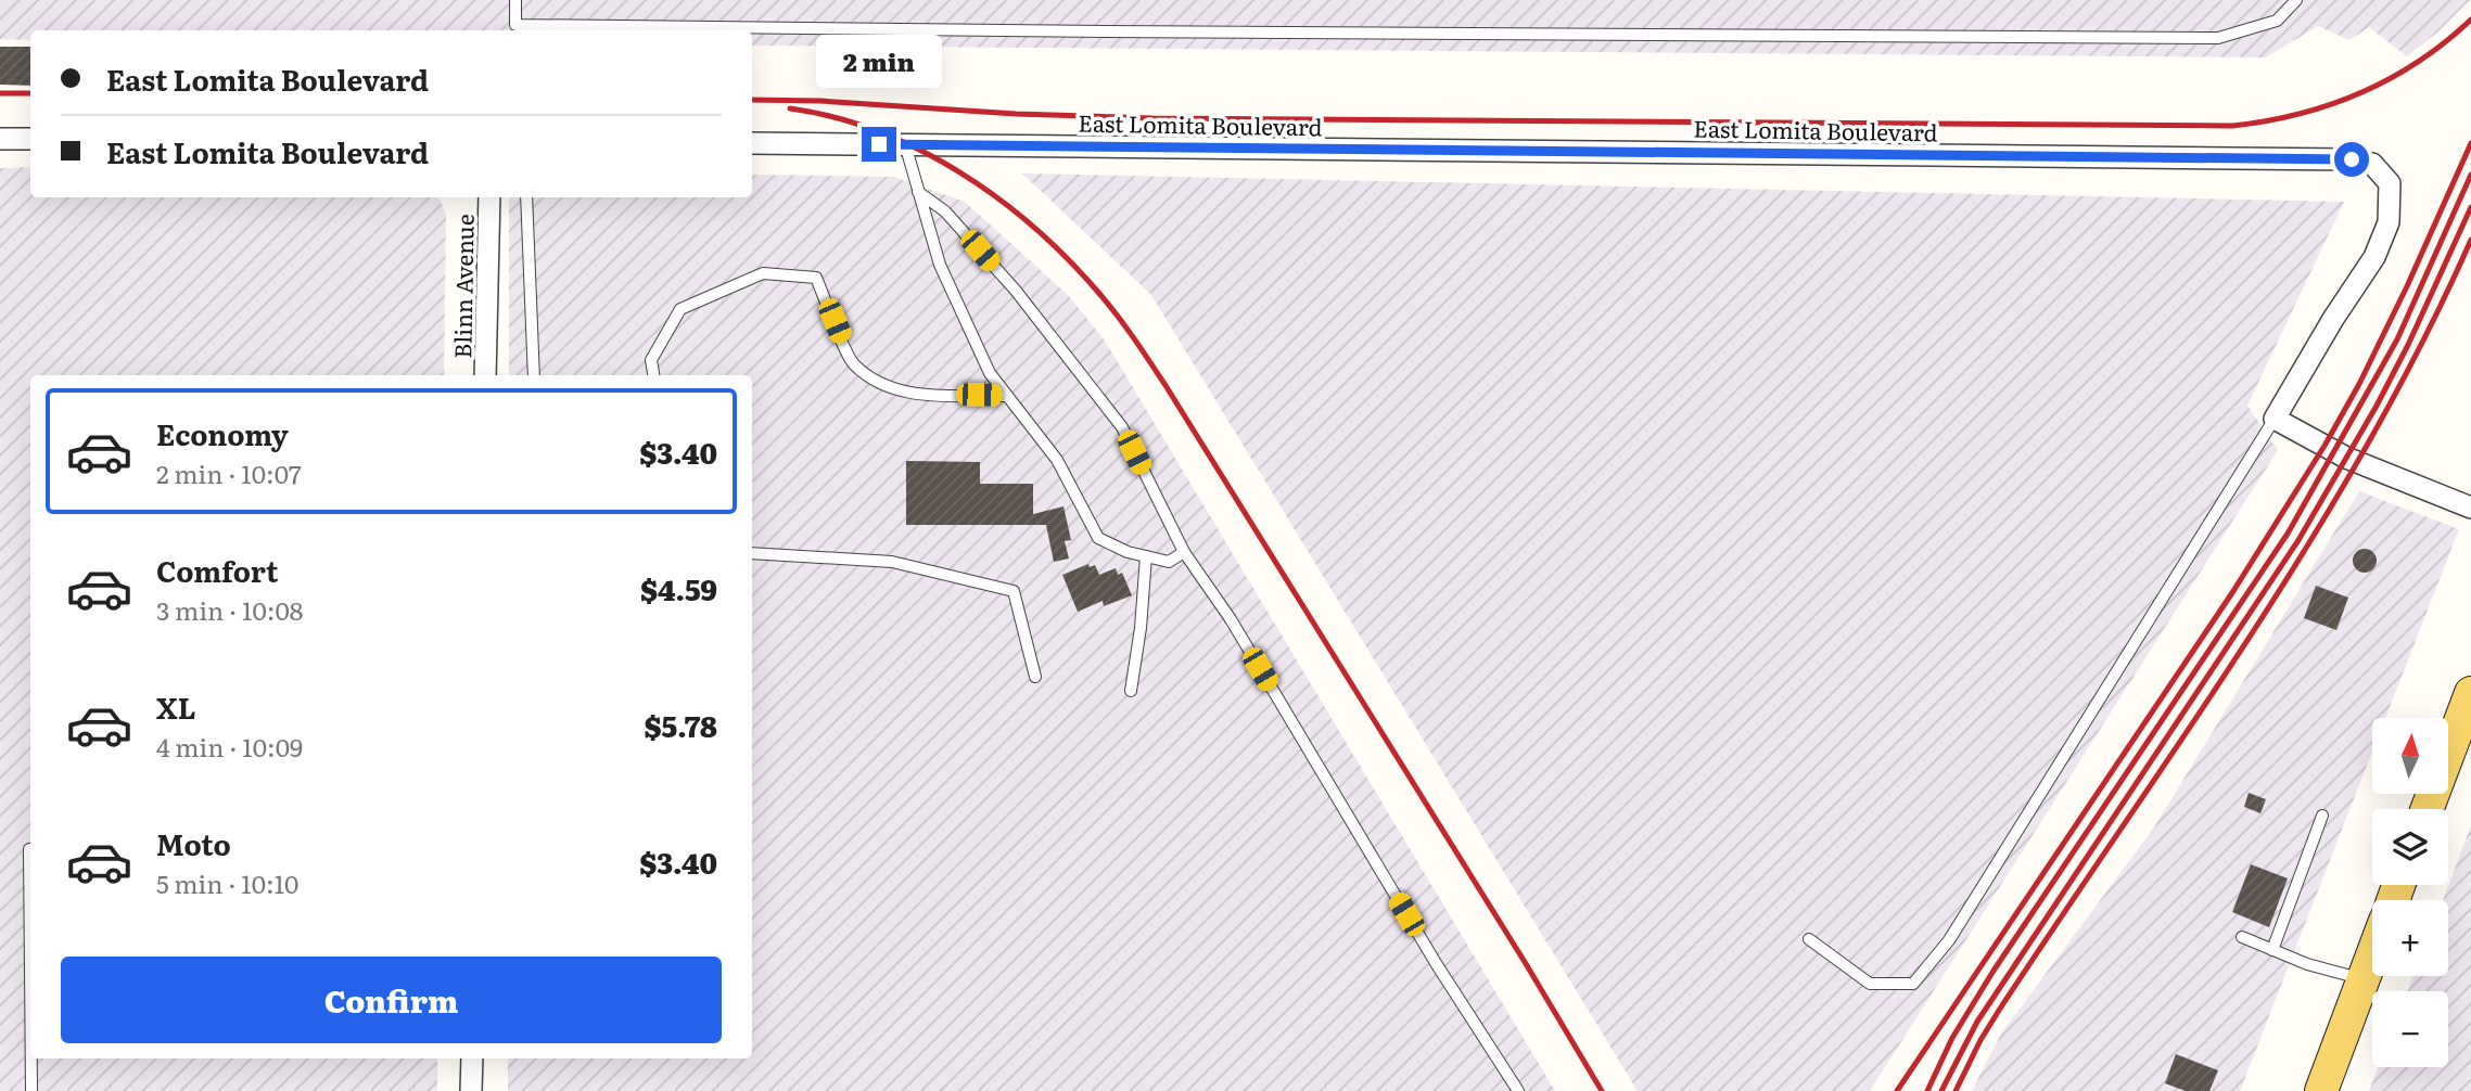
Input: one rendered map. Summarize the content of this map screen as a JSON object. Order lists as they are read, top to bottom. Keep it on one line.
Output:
{"streets":{"street":["East Lomita Boulevard","Blinn Avenue"]},"north":"top","page":{"banner":["East Lomita Boulevard","East Lomita Boulevard"],"bubble":"2 min","list":[{"name":"Economy","note":"2 min · 10:07","value":"$3.40"},{"name":"Comfort","note":"3 min · 10:08","value":"$4.59"},{"name":"XL","note":"4 min · 10:09","value":"$5.78"},{"name":"Moto","note":"5 min · 10:10","value":"$3.40"}],"map_buttons":["+","−"],"buttons":"Confirm"}}
